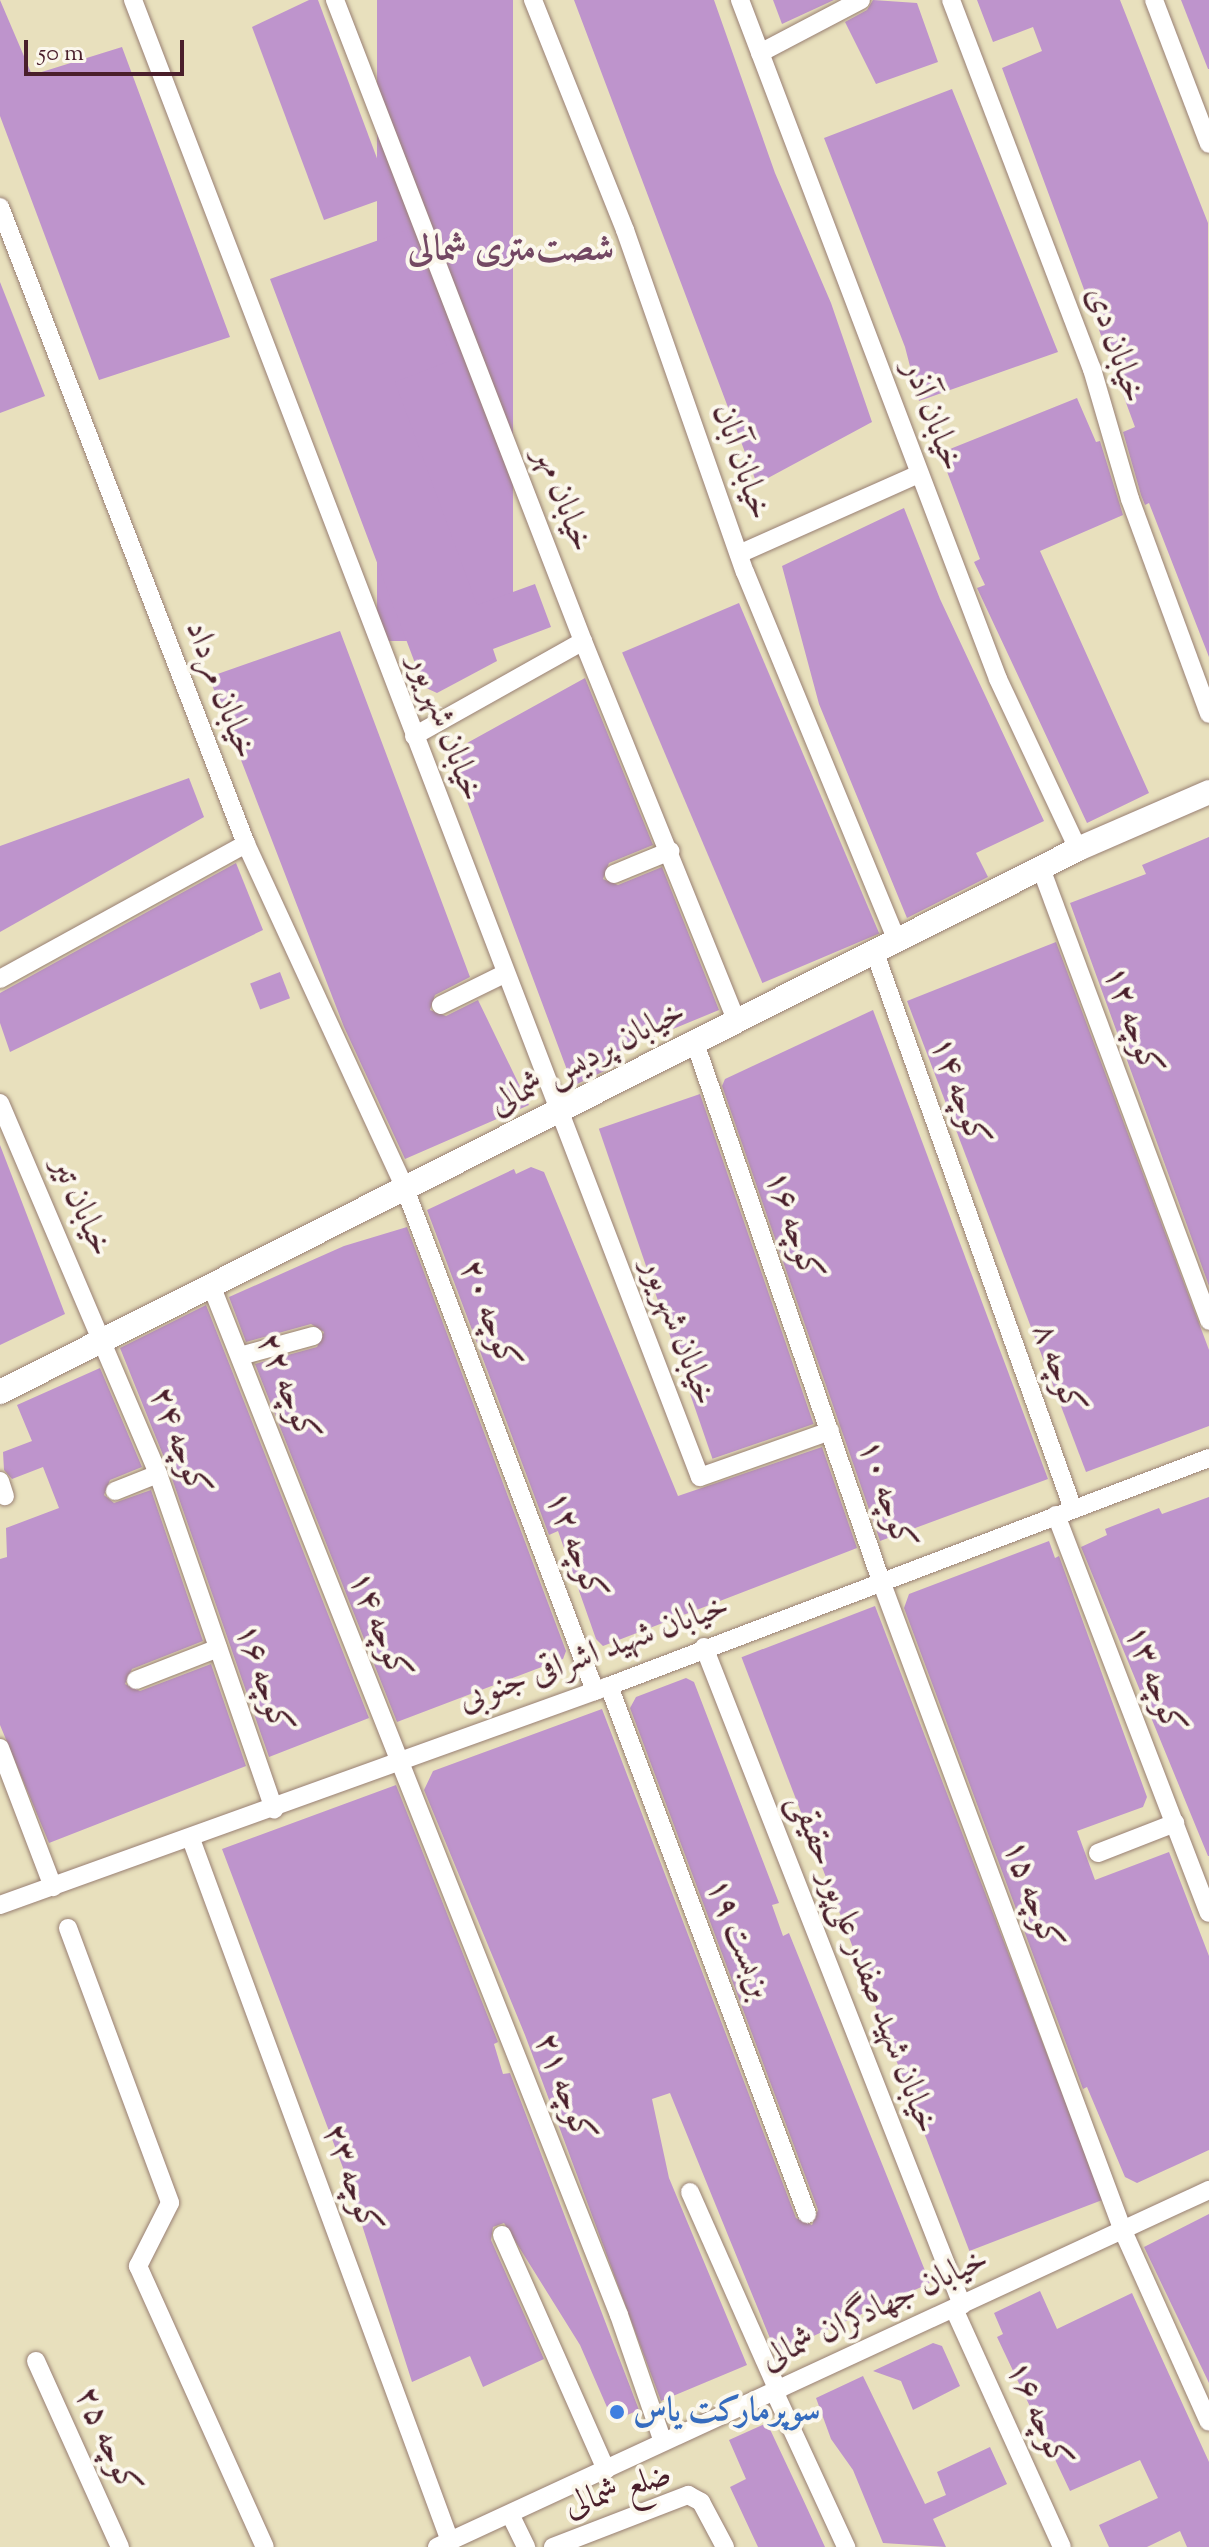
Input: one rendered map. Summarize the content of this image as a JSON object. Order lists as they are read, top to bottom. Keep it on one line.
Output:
{"streets":{"street":["خیابان دی","خیابان آذر","خیابان آبان","خیابان مهر","خیابان مرداد","خیابان شهریور","کوچه ۱۲","خیابان پردیس شمالی","کوچه ۱۴","خیابان تیر","کوچه ۱۶","کوچه ۲۰","کوچه ۸","کوچه ۲۲","کوچه ۲۴","کوچه ۱۰","خیابان شهید اشراقی جنوبی","کوچه ۱۳","کوچه ۱۵","بن‌بست ۱۹","خیابان شهید صفدر علی‌پور حقیقی","کوچه ۲۱","کوچه ۲۳","خیابان جهادگران شمالی","کوچه ۲۵","ضلع شمالی"]},"crossings":[["خیابان آذر","خیابان پردیس شمالی"],["خیابان آبان","خیابان پردیس شمالی"],["خیابان مهر","خیابان پردیس شمالی"],["خیابان مرداد","خیابان پردیس شمالی"],["خیابان مرداد","کوچه ۲۰"],["خیابان شهریور","خیابان پردیس شمالی"],["خیابان شهریور","کوچه ۱۶"],["خیابان شهریور","کوچه ۱۰"],["کوچه ۱۲","خیابان پردیس شمالی"],["کوچه ۱۲","کوچه ۲۰"],["کوچه ۱۲","خیابان شهید اشراقی جنوبی"],["کوچه ۱۲","بن‌بست ۱۹"],["خیابان پردیس شمالی","کوچه ۱۴"],["خیابان پردیس شمالی","خیابان تیر"],["خیابان پردیس شمالی","کوچه ۱۶"],["خیابان پردیس شمالی","کوچه ۲۰"],["خیابان پردیس شمالی","کوچه ۲۲"],["خیابان پردیس شمالی","کوچه ۲۴"],["کوچه ۱۴","کوچه ۸"],["کوچه ۱۴","کوچه ۲۲"],["کوچه ۱۴","خیابان شهید اشراقی جنوبی"],["کوچه ۱۴","کوچه ۲۱"],["خیابان تیر","کوچه ۲۴"],["کوچه ۱۶","کوچه ۲۴"],["کوچه ۱۶","کوچه ۱۰"],["کوچه ۱۶","خیابان شهید اشراقی جنوبی"],["کوچه ۱۶","خیابان شهید صفدر علی‌پور حقیقی"],["کوچه ۱۶","خیابان جهادگران شمالی"],["کوچه ۸","خیابان شهید اشراقی جنوبی"],["کوچه ۸","کوچه ۱۳"],["کوچه ۱۰","خیابان شهید اشراقی جنوبی"],["کوچه ۱۰","کوچه ۱۵"],["خیابان شهید اشراقی جنوبی","کوچه ۱۳"],["خیابان شهید اشراقی جنوبی","کوچه ۱۵"],["خیابان شهید اشراقی جنوبی","بن‌بست ۱۹"],["خیابان شهید اشراقی جنوبی","خیابان شهید صفدر علی‌پور حقیقی"],["خیابان شهید اشراقی جنوبی","کوچه ۲۱"],["خیابان شهید اشراقی جنوبی","کوچه ۲۳"],["کوچه ۱۵","خیابان جهادگران شمالی"],["خیابان شهید صفدر علی‌پور حقیقی","خیابان جهادگران شمالی"],["کوچه ۲۱","خیابان جهادگران شمالی"],["کوچه ۲۳","خیابان جهادگران شمالی"]],"districts":["شصت‌متری شمالی"],"places":["سوپرمارکت یاس"],"scale_bar":"50 m"}
